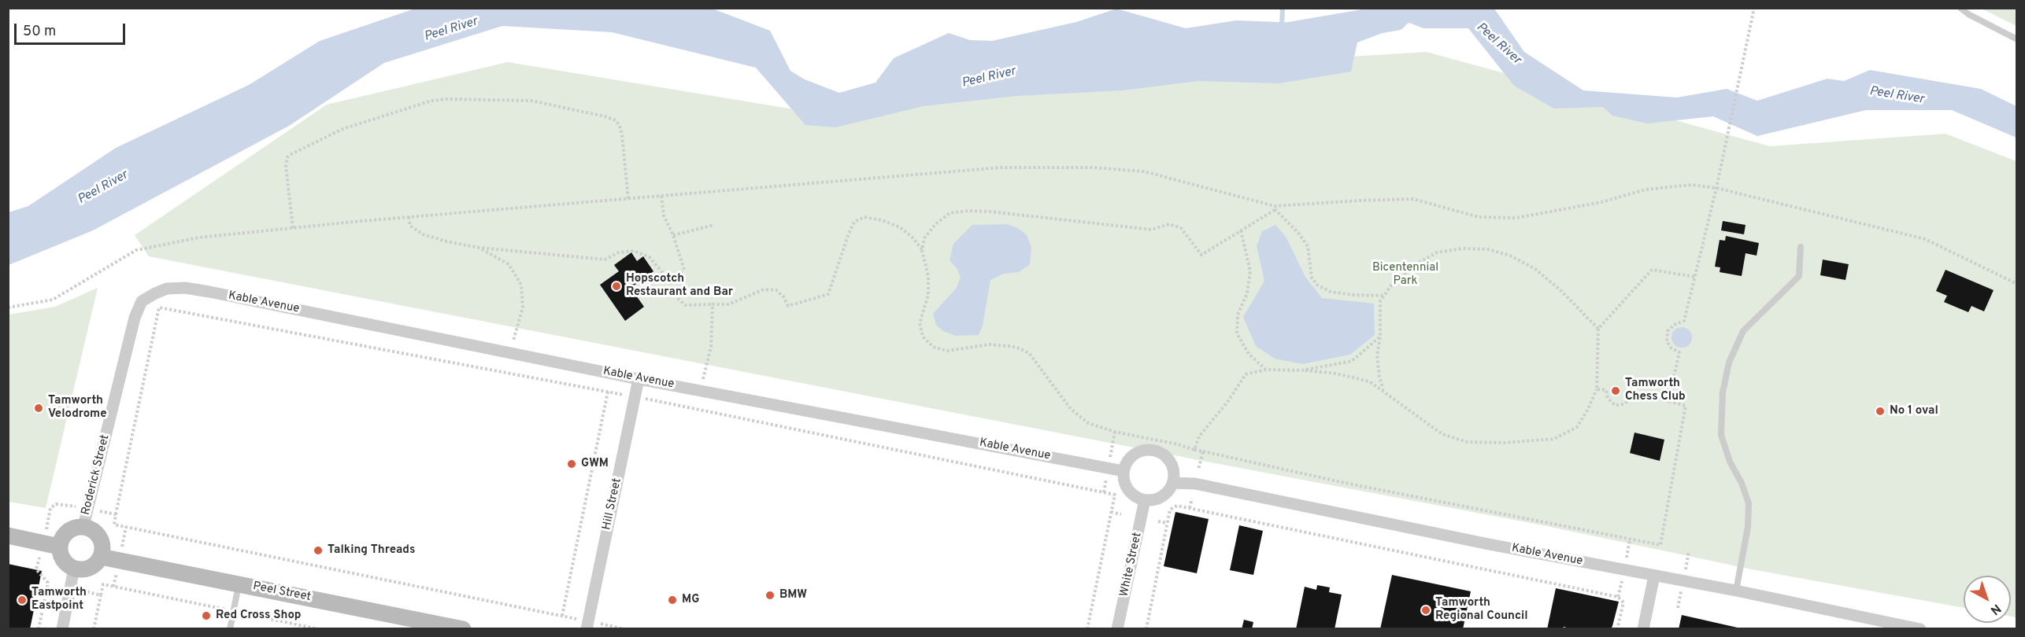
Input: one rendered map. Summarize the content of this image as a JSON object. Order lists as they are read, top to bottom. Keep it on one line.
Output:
{"streets":{"main road":["Peel Street"],"street":["Kable Avenue","Roderick Street","Hill Street","White Street"]},"crossings":[["Kable Avenue","Roderick Street"],["Kable Avenue","Hill Street"],["Kable Avenue","White Street"],["Roderick Street","Peel Street"]],"water":["Peel River"],"parks":["Bicentennial Park"],"places":["Hopscotch Restaurant and Bar","Tamworth Chess Club","Tamworth Velodrome","No 1 oval","GWM","Talking Threads","BMW","Tamworth Eastpoint","MG","Tamworth Regional Council","Red Cross Shop"],"scale_bar":"50 m","north":"bottom right"}
